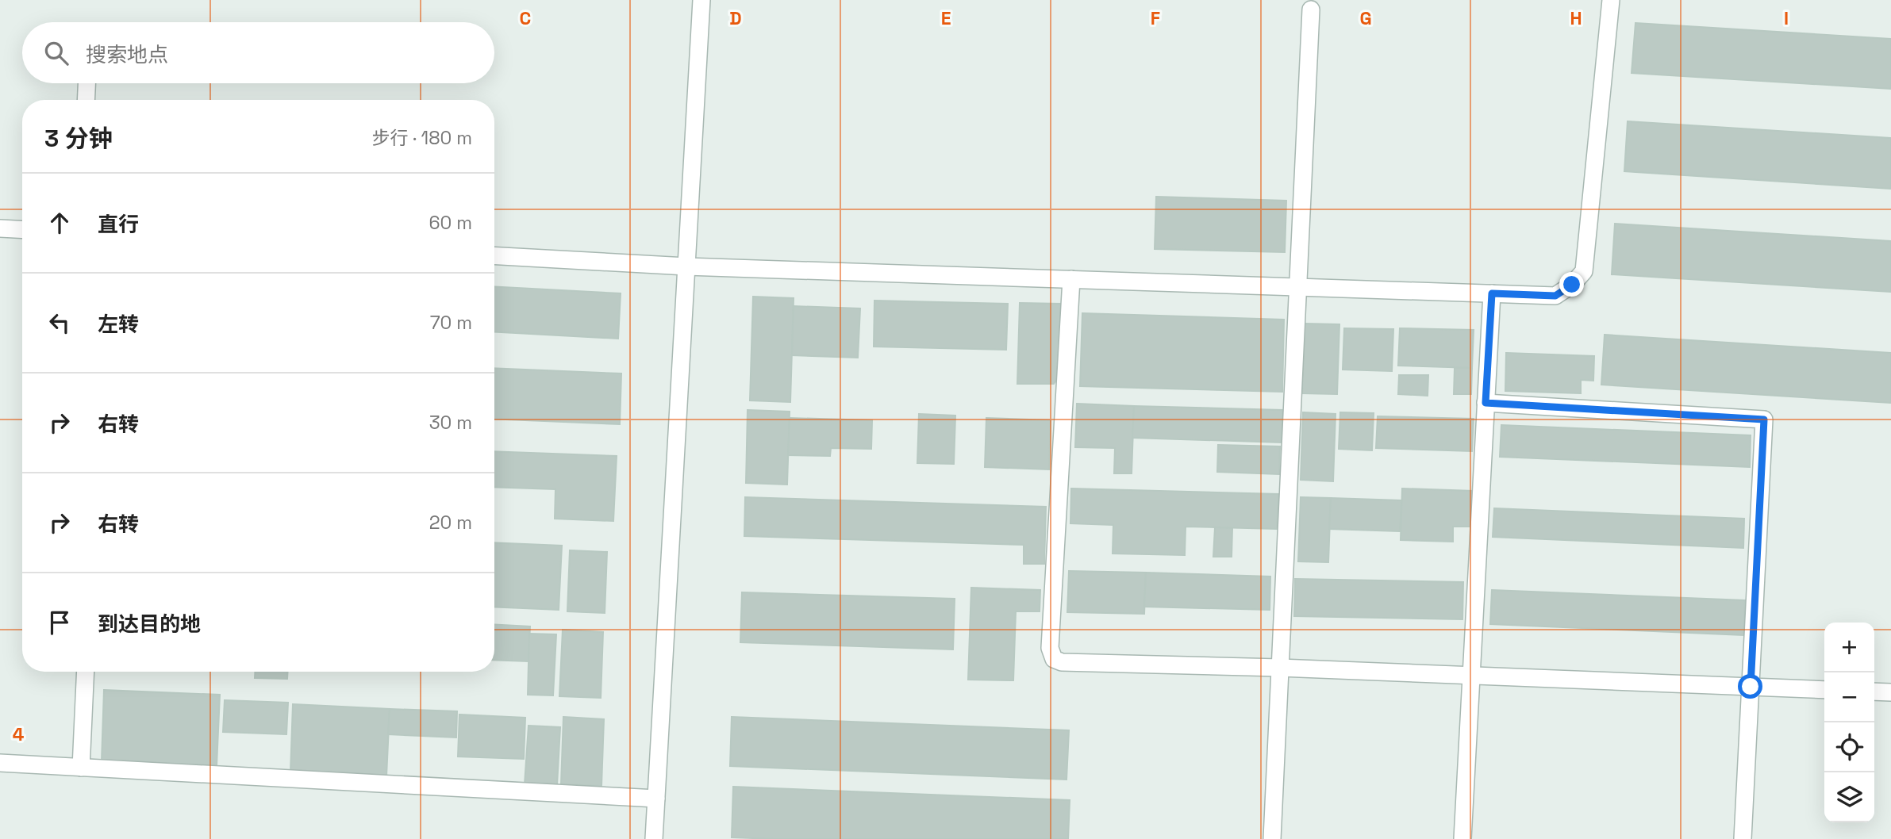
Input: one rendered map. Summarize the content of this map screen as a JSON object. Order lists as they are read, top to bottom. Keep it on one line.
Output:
{"page":{"search":"搜索地点","heading":["3 分钟","步行 · 180 m"],"list":[["直行","60 m"],["左转","70 m"],["右转","30 m"],["右转","20 m"],"到达目的地"],"map_buttons":["+","−"]},"grid":{"columns":["C","D","E","F","G","H","I"],"rows":["4"]}}
